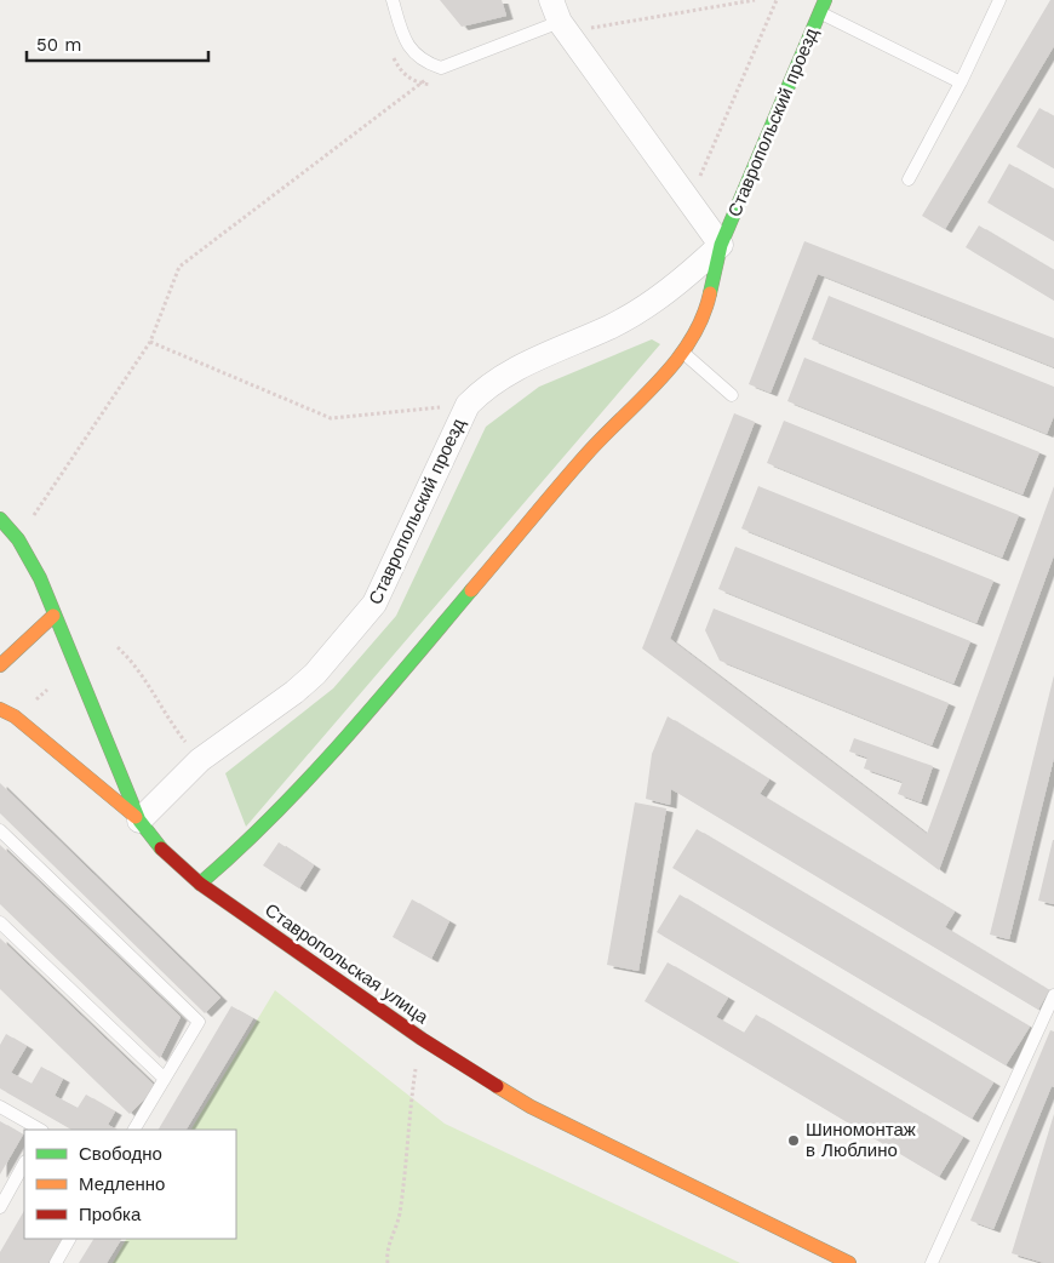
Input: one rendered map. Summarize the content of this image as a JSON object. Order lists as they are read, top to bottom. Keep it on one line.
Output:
{"streets":{"street":["Ставропольский проезд","Ставропольская улица"]},"crossings":[["Ставропольский проезд","Ставропольская улица"]],"places":["Шиномонтаж в Люблино"],"legend":["Свободно","Медленно","Пробка"],"scale_bar":"50 m"}
